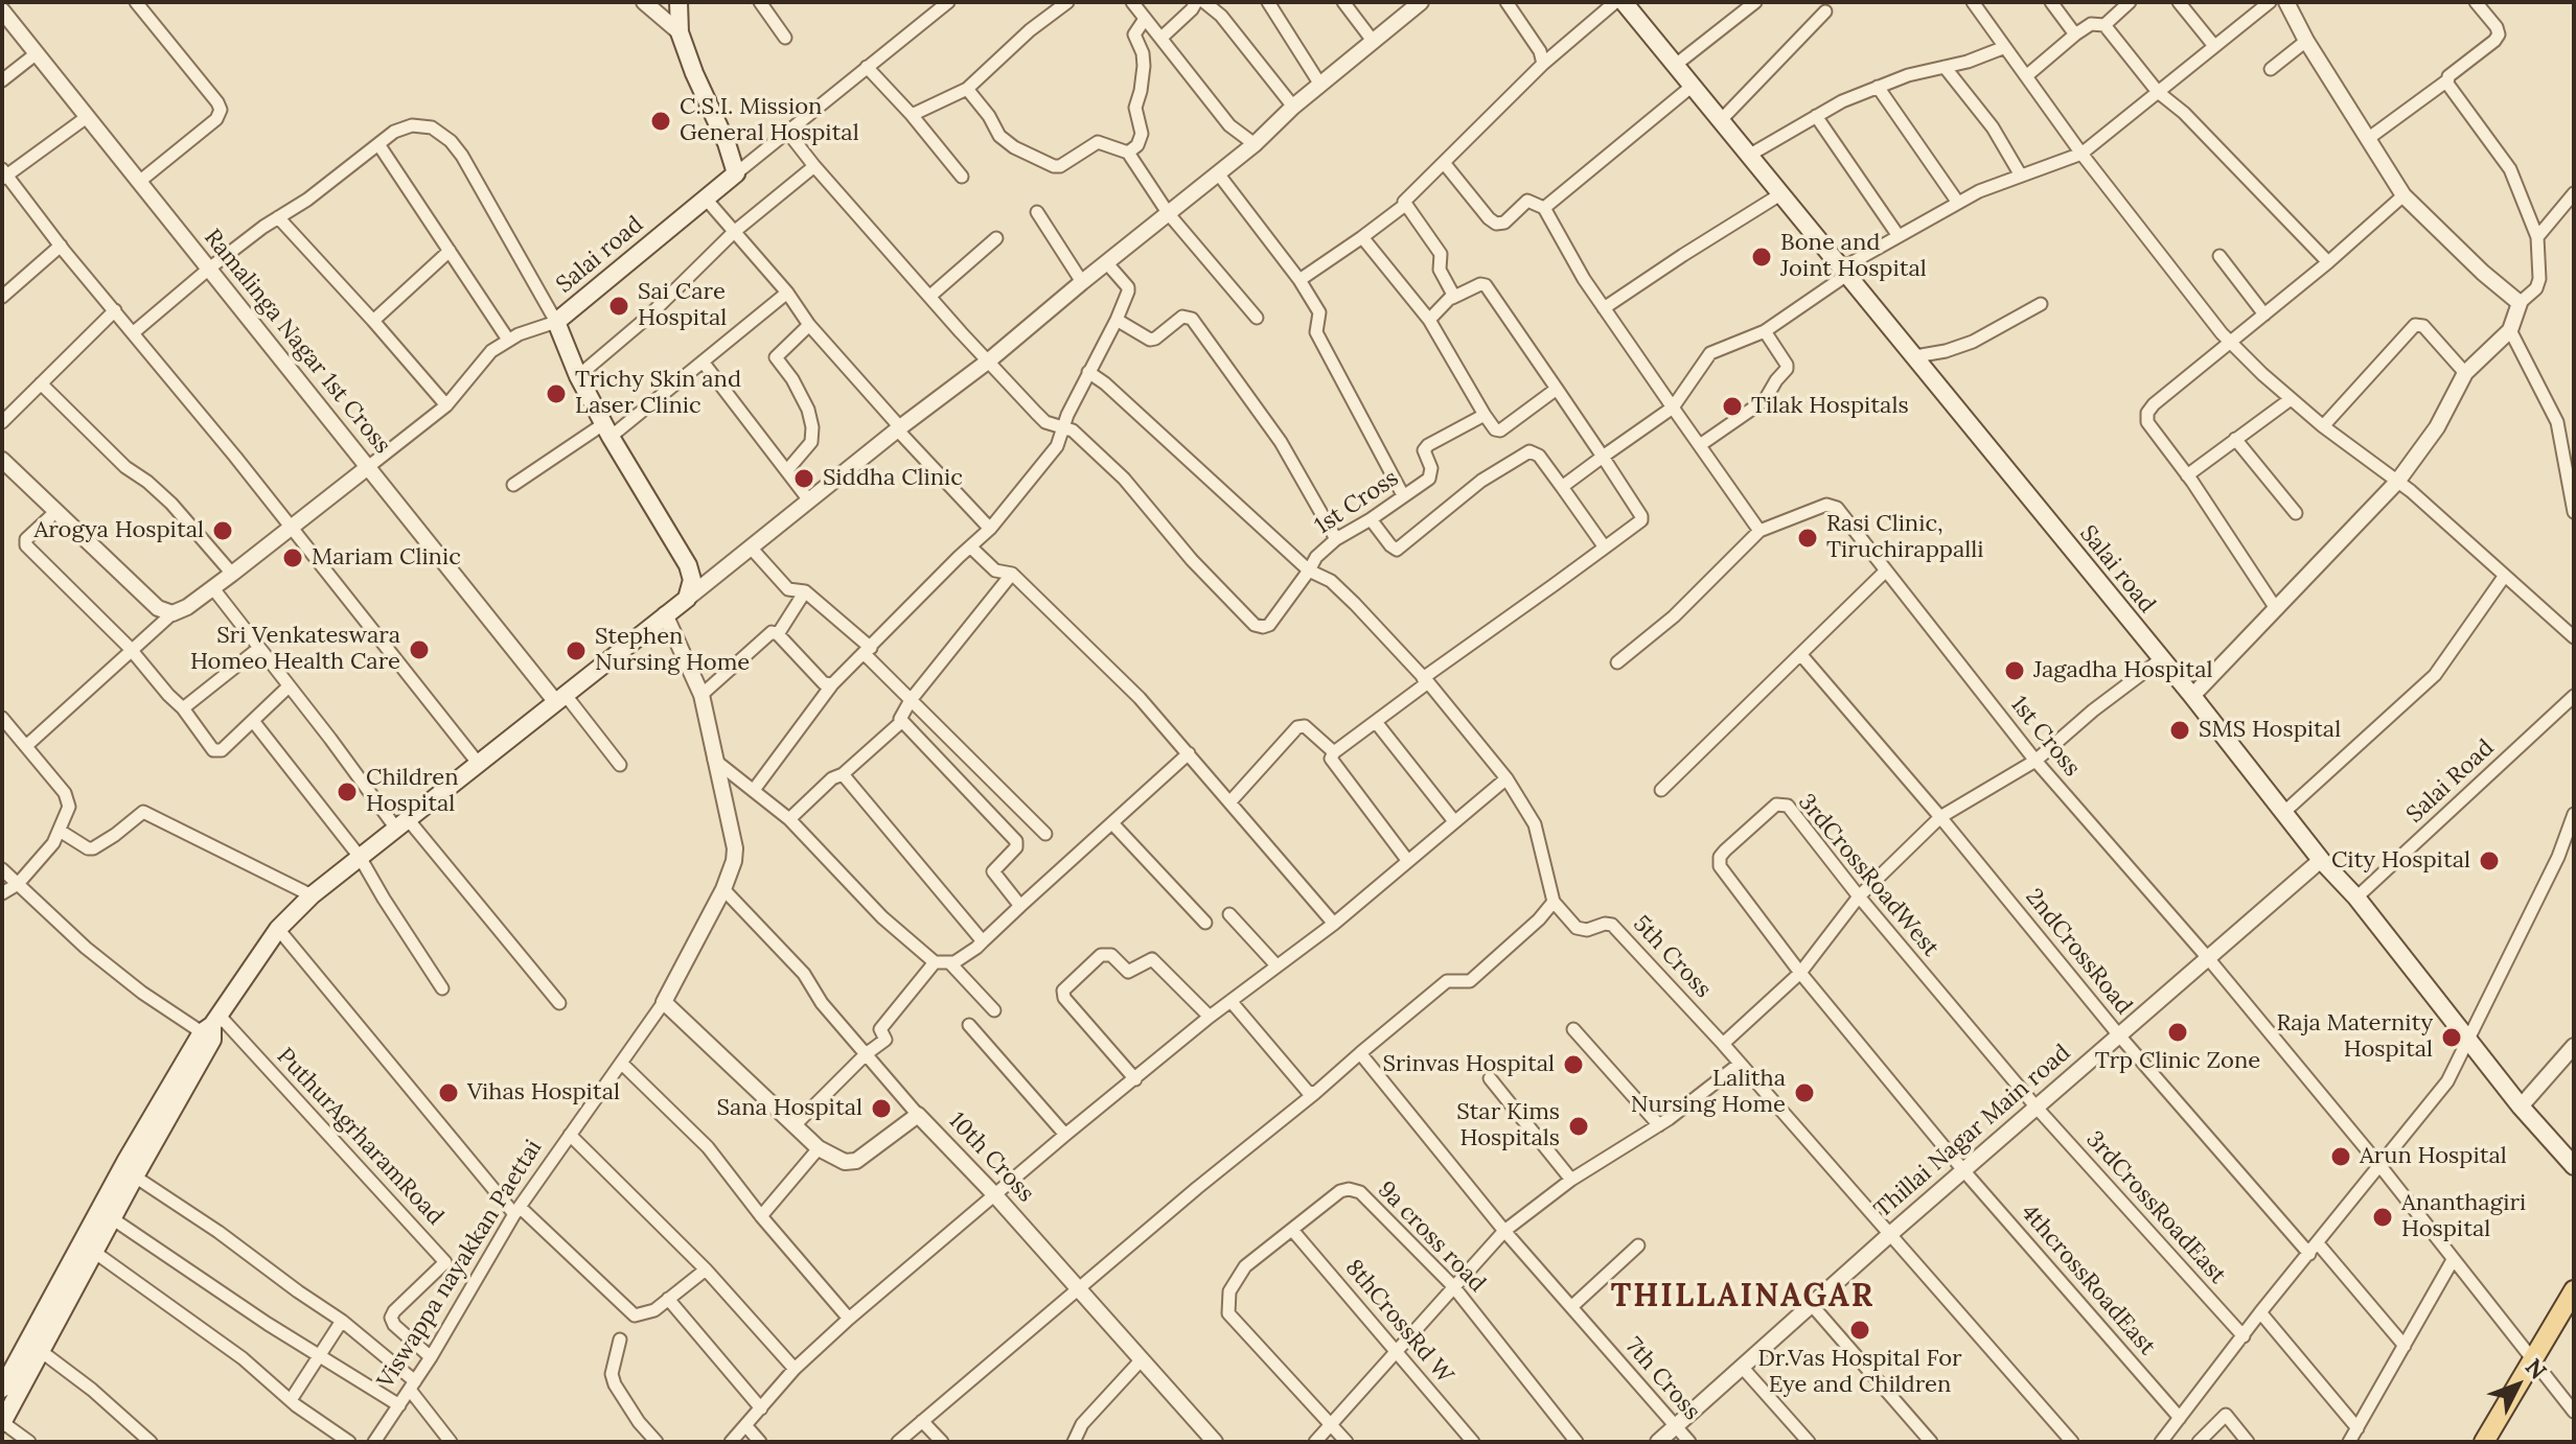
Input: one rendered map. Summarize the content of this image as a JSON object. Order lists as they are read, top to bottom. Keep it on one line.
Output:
{"streets":{"main road":["Salai road"],"street":["Ramalinga Nagar 1st Cross","1st Cross","Salai Road","3rdCrossRoadWest","2ndCrossRoad","5th Cross","Thillai Nagar Main road","PuthurAgrharamRoad","10th Cross","3rdCrossRoadEast","9a cross road","Viswappa nayakkan Paettai","4thcrossRoadEast","8thCrossRd W","7th Cross"]},"crossings":[["Salai road","Salai Road"],["Salai road","Thillai Nagar Main road"],["1st Cross","Thillai Nagar Main road"],["3rdCrossRoadWest","Thillai Nagar Main road"],["3rdCrossRoadWest","3rdCrossRoadEast"],["3rdCrossRoadWest","4thcrossRoadEast"],["2ndCrossRoad","Thillai Nagar Main road"],["5th Cross","Thillai Nagar Main road"],["Thillai Nagar Main road","3rdCrossRoadEast"],["Thillai Nagar Main road","4thcrossRoadEast"],["Thillai Nagar Main road","7th Cross"],["PuthurAgrharamRoad","Viswappa nayakkan Paettai"],["10th Cross","Viswappa nayakkan Paettai"],["9a cross road","8thCrossRd W"]],"districts":["THILLAINAGAR"],"places":["C.S.I. Mission General Hospital","Bone and Joint Hospital","Sai Care Hospital","Trichy Skin and Laser Clinic","Tilak Hospitals","Siddha Clinic","Arogya Hospital","Rasi Clinic, Tiruchirappalli","Mariam Clinic","Sri Venkateswara Homeo Health Care","Stephen Nursing Home","Jagadha Hospital","SMS Hospital","Children Hospital","City Hospital","Trp Clinic Zone","Raja Maternity Hospital","Srinvas Hospital","Vihas Hospital","Lalitha Nursing Home","Sana Hospital","Star Kims Hospitals","Arun Hospital","Ananthagiri Hospital","Dr.Vas Hospital For Eye and Children"],"north":"top right"}
